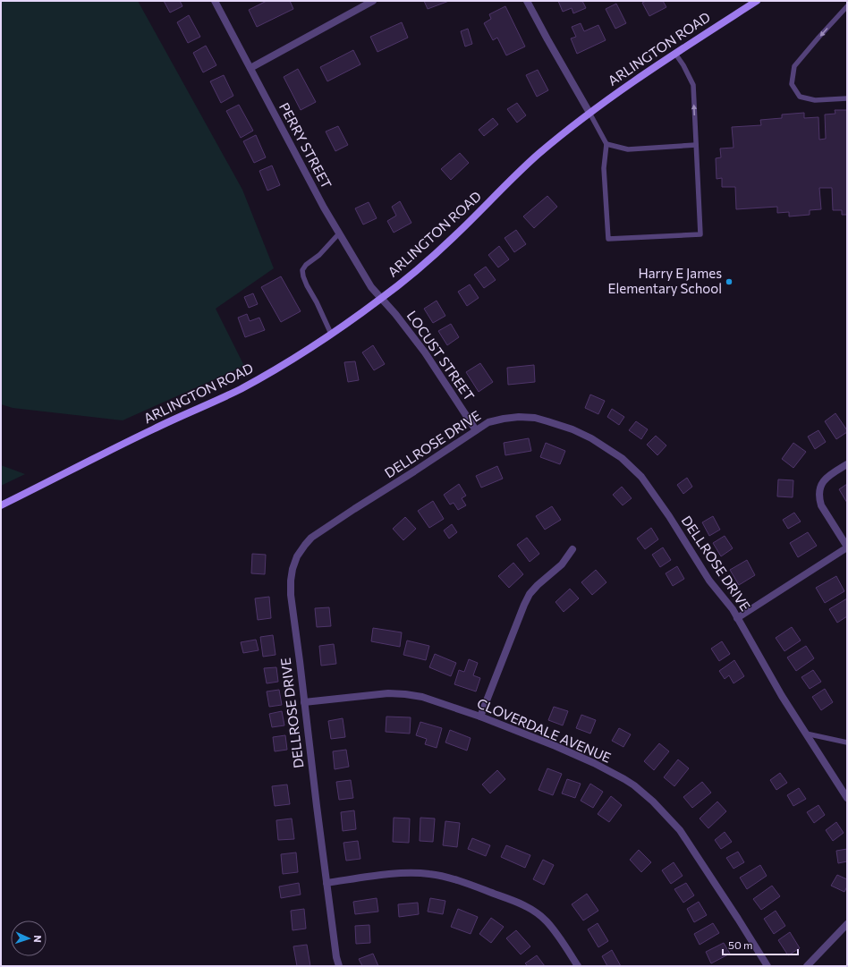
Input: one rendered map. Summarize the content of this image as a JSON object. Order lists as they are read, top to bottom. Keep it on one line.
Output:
{"streets":{"main road":["ARLINGTON ROAD"],"street":["PERRY STREET","LOCUST STREET","DELLROSE DRIVE","CLOVERDALE AVENUE"]},"crossings":[["ARLINGTON ROAD","PERRY STREET"],["ARLINGTON ROAD","LOCUST STREET"],["PERRY STREET","LOCUST STREET"],["LOCUST STREET","DELLROSE DRIVE"],["DELLROSE DRIVE","CLOVERDALE AVENUE"]],"places":["Harry E James Elementary School"],"scale_bar":"50 m","north":"right"}
